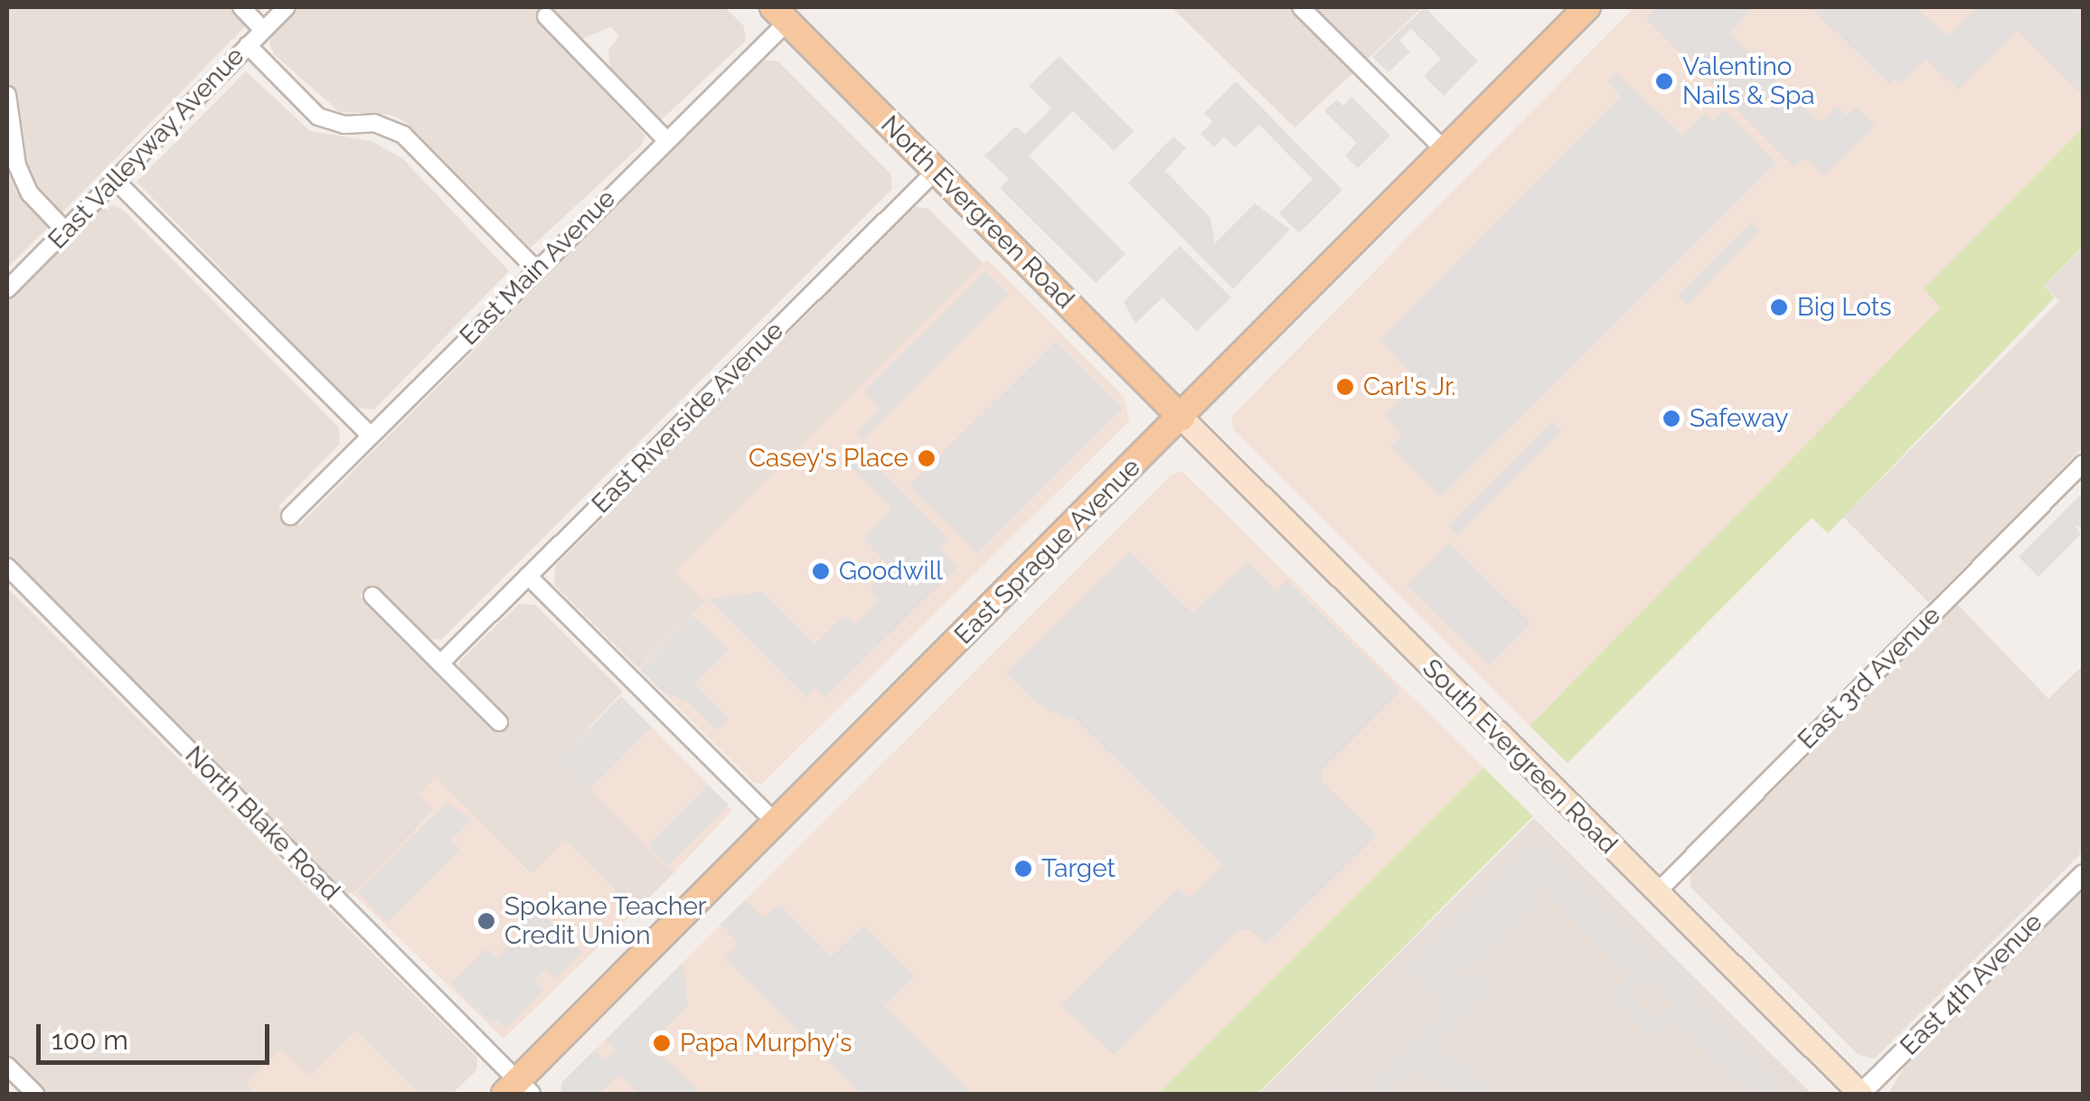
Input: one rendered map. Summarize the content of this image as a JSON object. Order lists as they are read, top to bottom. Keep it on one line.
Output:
{"streets":{"main road":["North Evergreen Road","East Sprague Avenue","South Evergreen Road"],"street":["East Valleyway Avenue","East Main Avenue","East Riverside Avenue","East 3rd Avenue","North Blake Road","East 4th Avenue"]},"crossings":[["North Evergreen Road","East Main Avenue"],["North Evergreen Road","East Riverside Avenue"],["North Evergreen Road","East Sprague Avenue"],["North Evergreen Road","South Evergreen Road"],["East Sprague Avenue","South Evergreen Road"],["East Sprague Avenue","North Blake Road"],["East 3rd Avenue","South Evergreen Road"],["South Evergreen Road","East 4th Avenue"]],"places":["Valentino Nails & Spa","Big Lots","Carl's Jr.","Safeway","Casey's Place","Goodwill","Target","Spokane Teacher Credit Union","Papa Murphy's"],"scale_bar":"100 m"}
